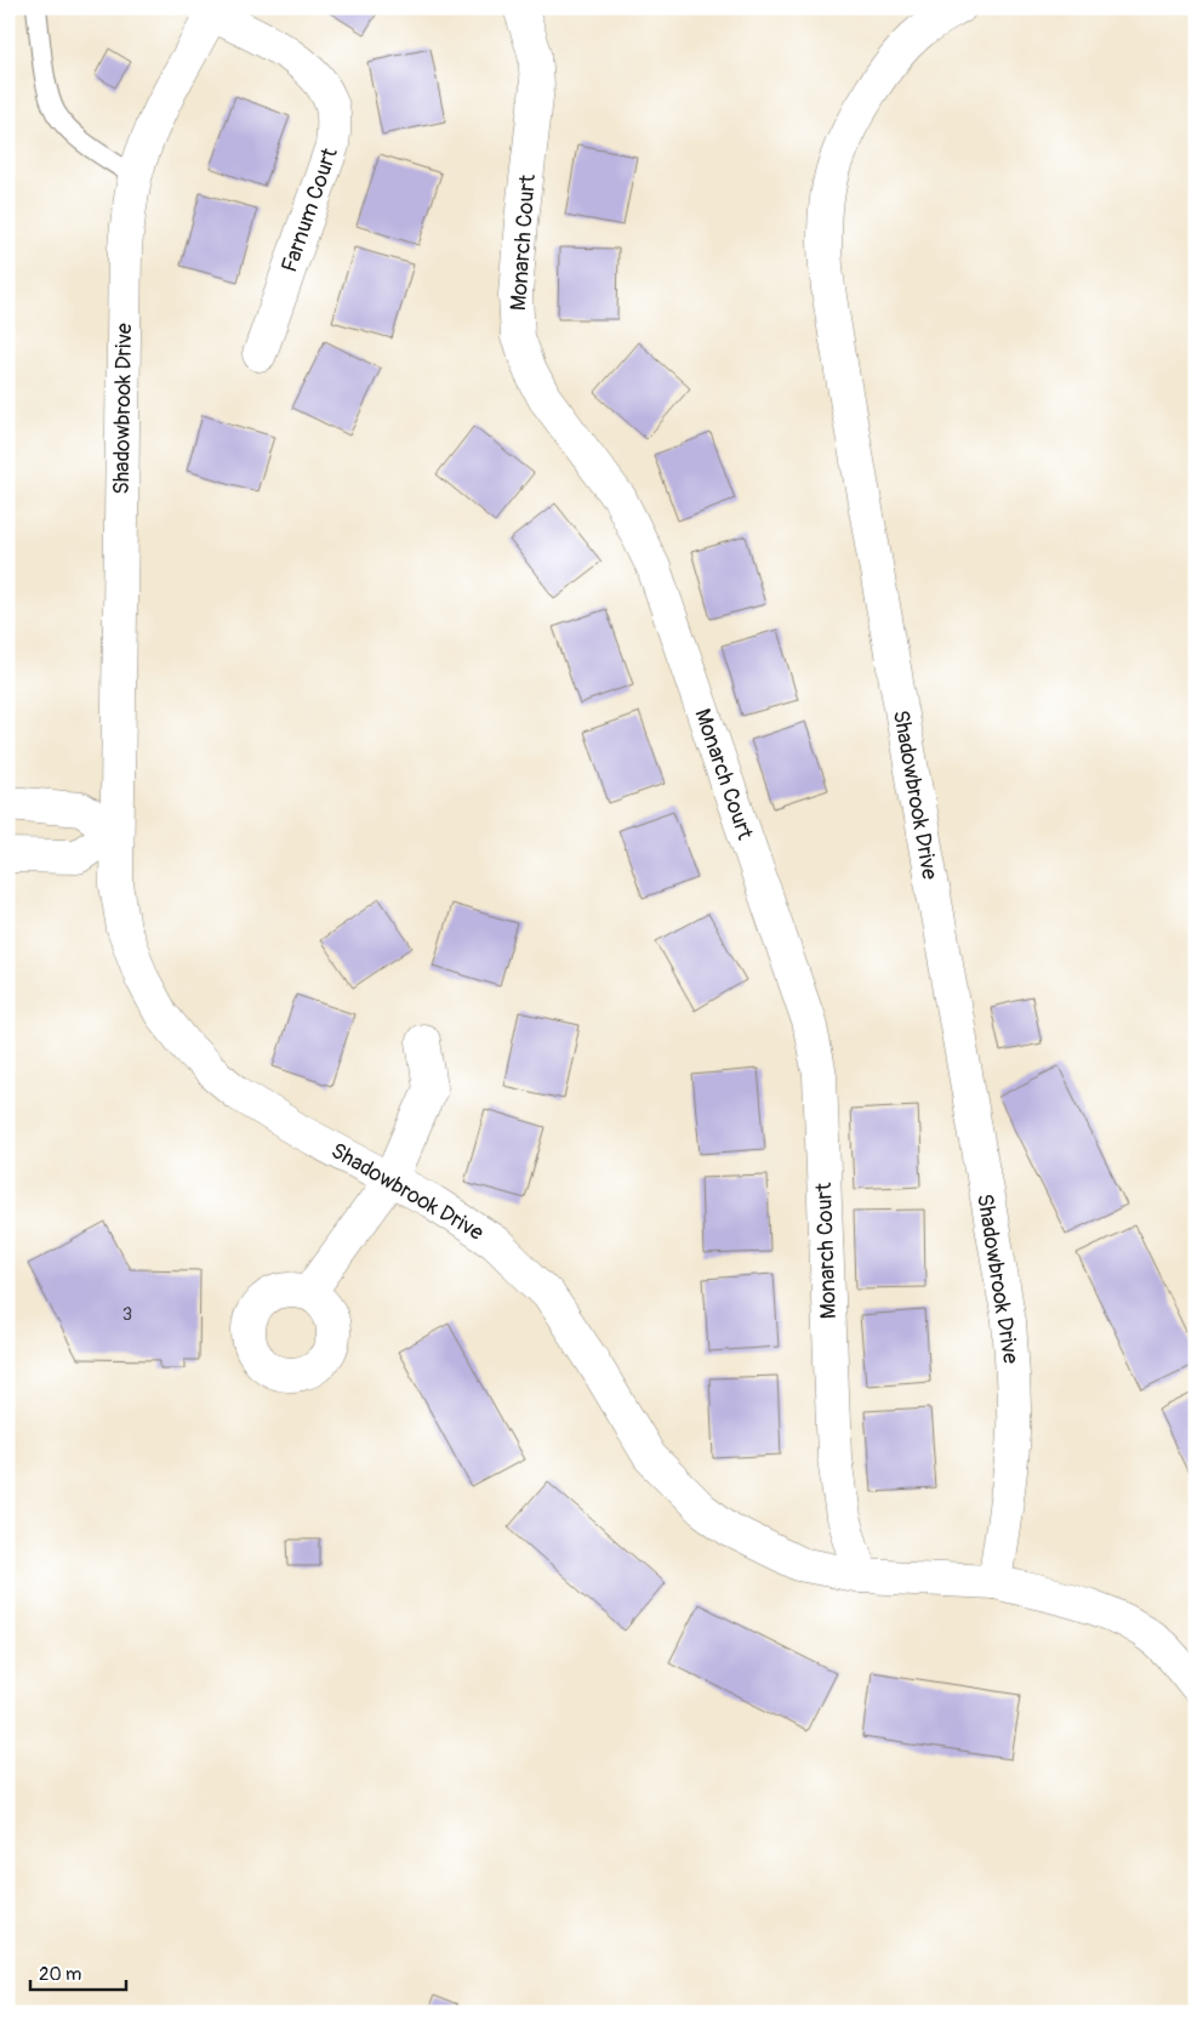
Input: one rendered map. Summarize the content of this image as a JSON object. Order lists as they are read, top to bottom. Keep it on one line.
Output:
{"streets":{"street":["Farnum Court","Monarch Court","Shadowbrook Drive"]},"crossings":[["Farnum Court","Shadowbrook Drive"],["Monarch Court","Shadowbrook Drive"]],"house_numbers":["3"],"scale_bar":"20 m"}
